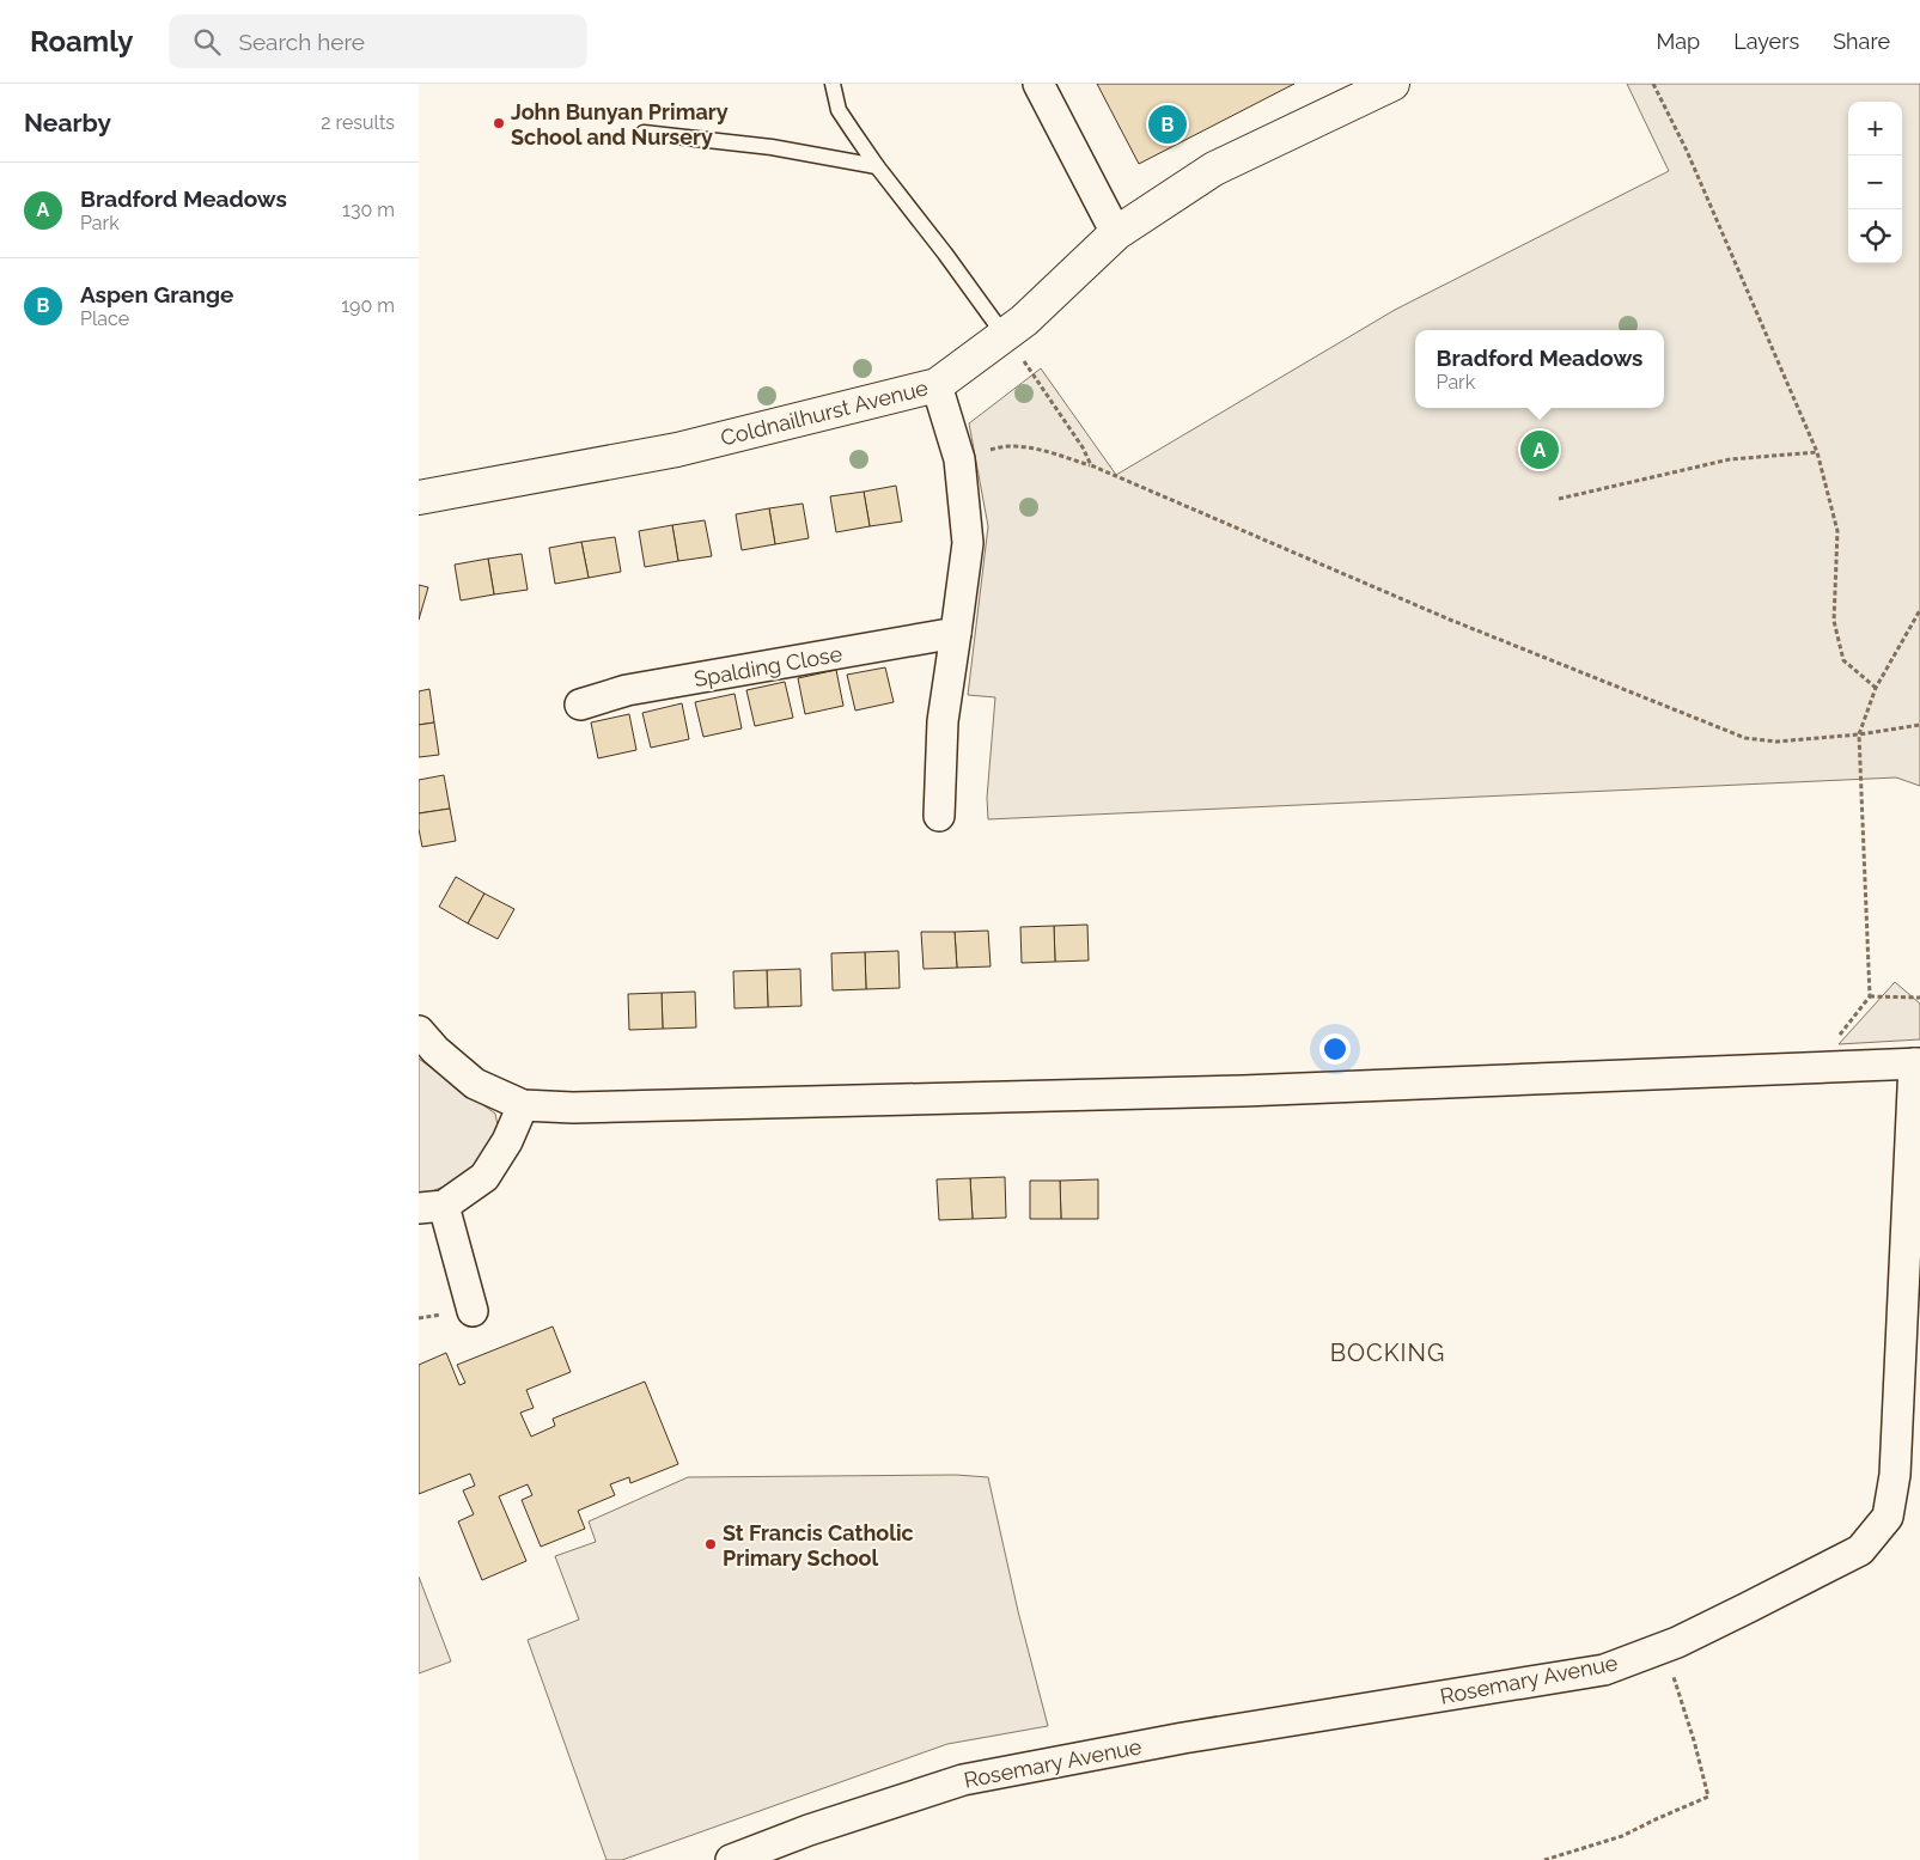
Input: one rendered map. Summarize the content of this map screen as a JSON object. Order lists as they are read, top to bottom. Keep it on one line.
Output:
{"streets":{"street":["Coldnailhurst Avenue","Spalding Close","Rosemary Avenue"]},"districts":["BOCKING"],"places":["John Bunyan Primary School and Nursery","St Francis Catholic Primary School"],"page":{"header":"Roamly","search":"Search here","nav":["Map","Layers","Share"],"heading":["Nearby","2 results"],"map_buttons":["+","−"],"pins":["B","A"],"list":[{"mark":"A","name":"Bradford Meadows","note":"Park","value":"130 m"},{"mark":"B","name":"Aspen Grange","note":"Place","value":"190 m"}],"popup":["Bradford Meadows","Park"]}}
